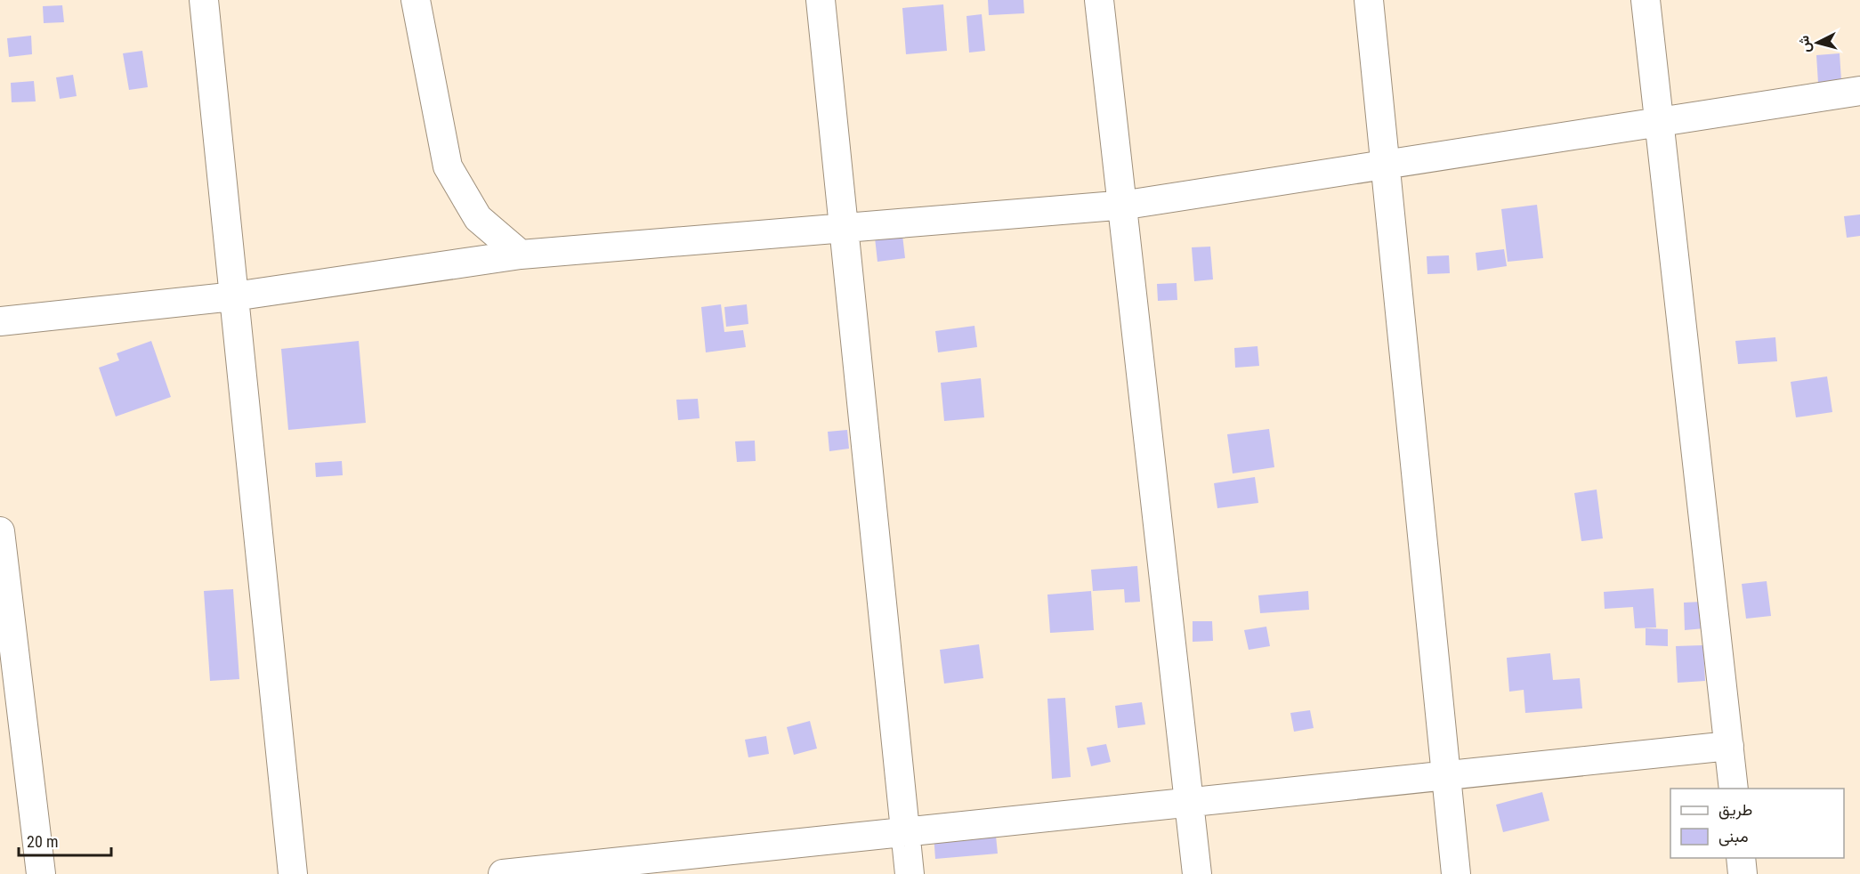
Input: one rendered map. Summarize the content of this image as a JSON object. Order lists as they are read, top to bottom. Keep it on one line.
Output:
{"legend":["طريق","مبنى"],"scale_bar":"20 m","north":"left"}
